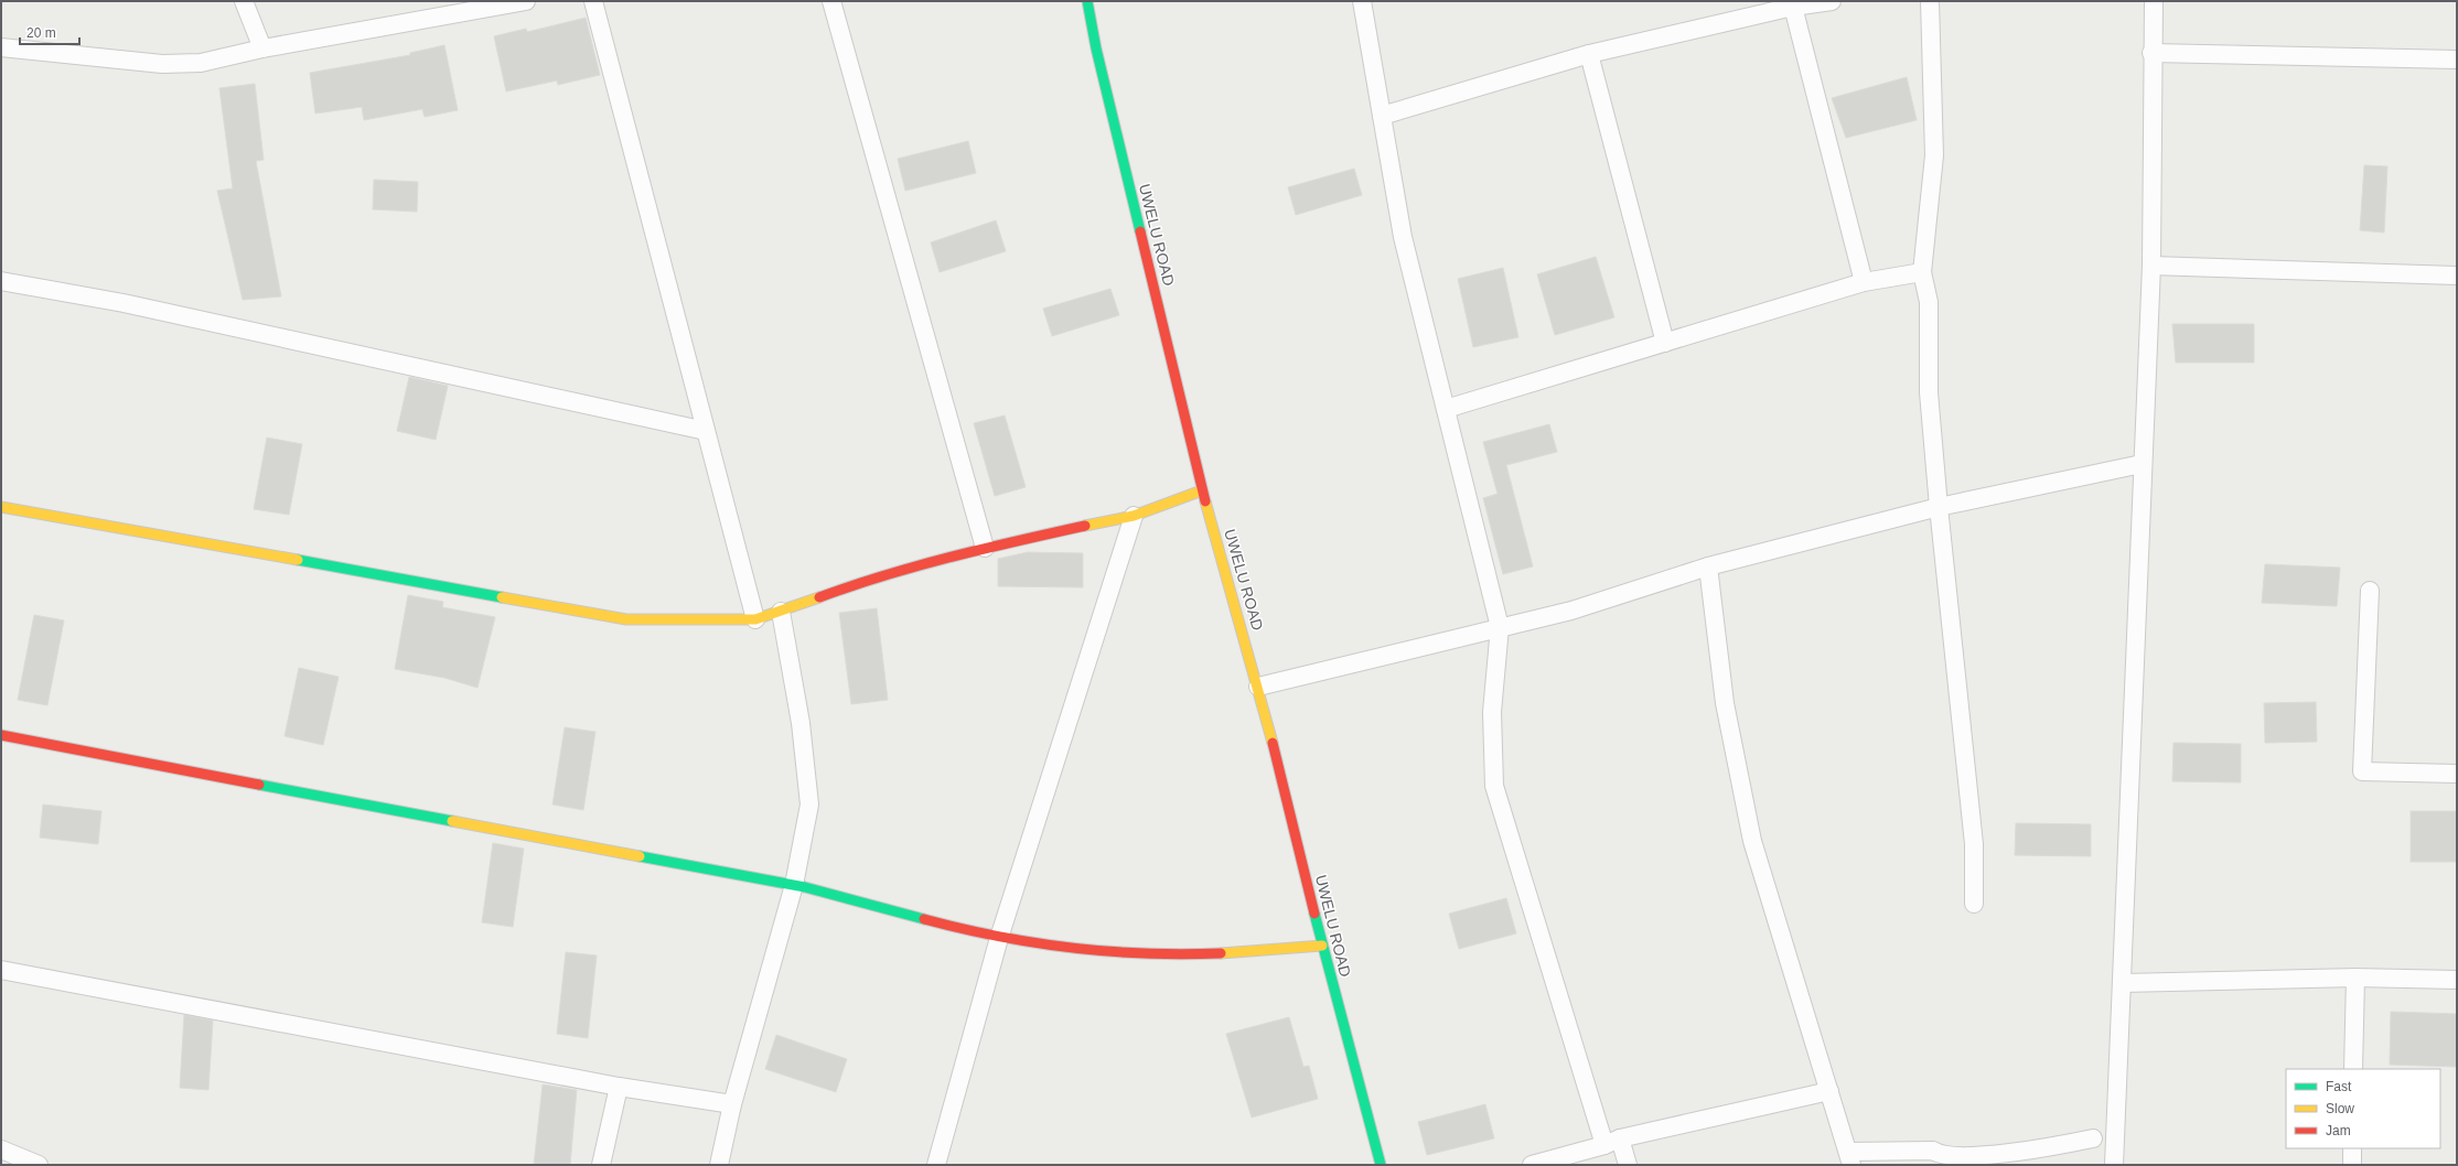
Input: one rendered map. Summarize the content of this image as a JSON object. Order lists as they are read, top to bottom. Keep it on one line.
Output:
{"streets":{"street":["UWELU ROAD"]},"legend":["Fast","Slow","Jam"],"scale_bar":"20 m"}
